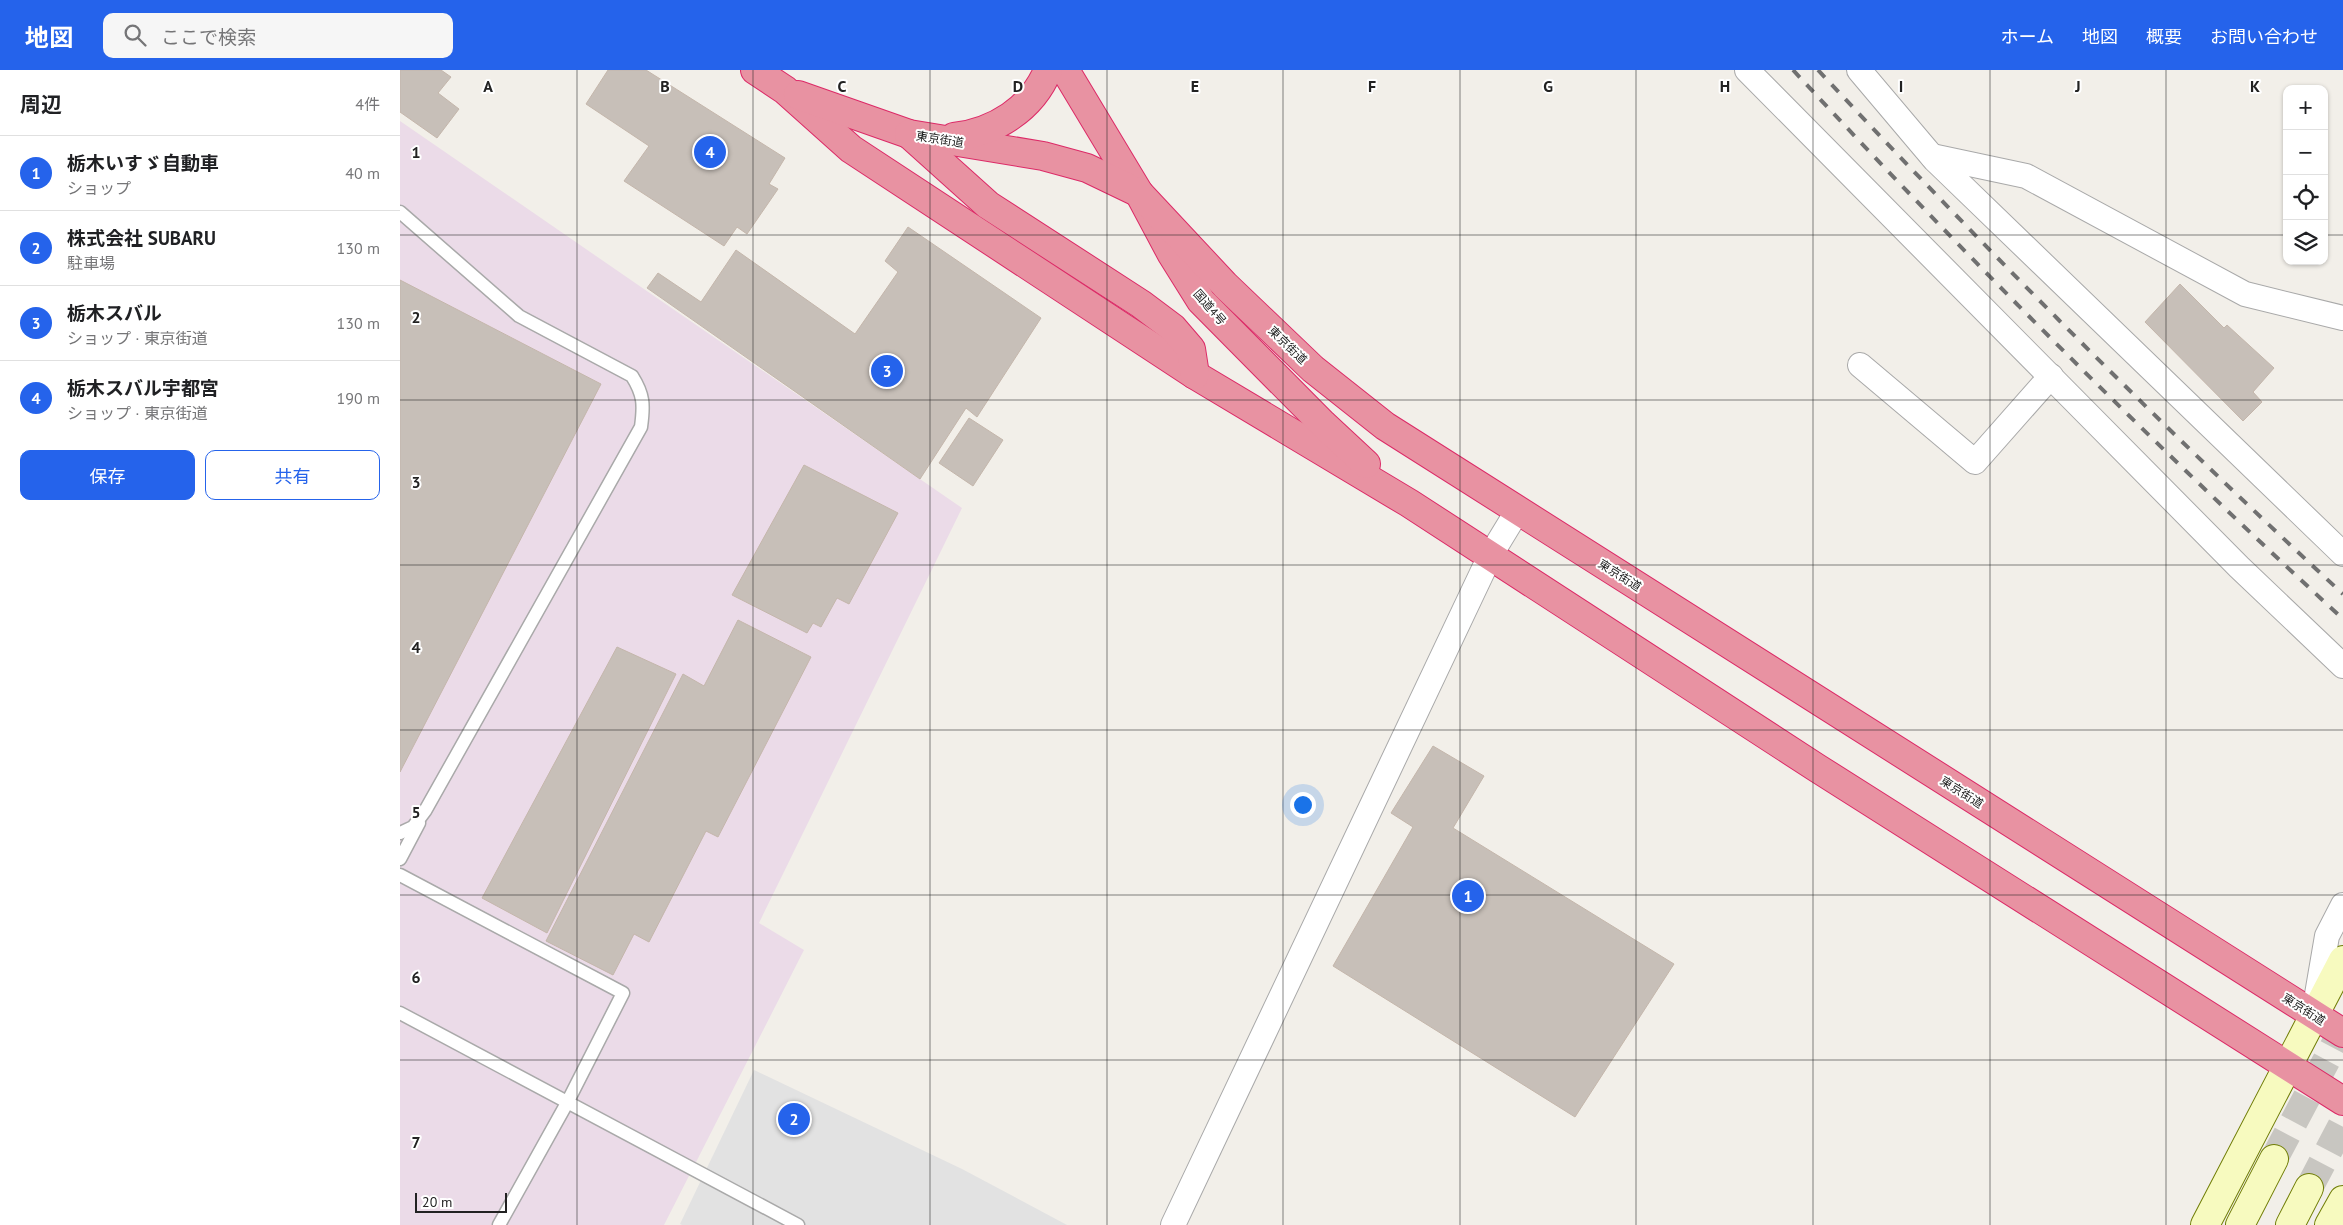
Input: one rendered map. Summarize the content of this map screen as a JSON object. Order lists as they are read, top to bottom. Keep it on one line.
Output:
{"streets":{"highway":["東京街道","国道4号"]},"crossings":[["東京街道","国道4号"]],"scale_bar":"20 m","page":{"header":"地図","search":"ここで検索","nav":["ホーム","地図","概要","お問い合わせ"],"heading":["周辺","4件"],"map_buttons":["+","−"],"pins":["4","3","1","2"],"list":[{"mark":"1","name":"栃木いすゞ自動車","note":"ショップ","value":"40 m"},{"mark":"2","name":"株式会社 SUBARU","note":"駐車場","value":"130 m"},{"mark":"3","name":"栃木スバル","note":"ショップ · 東京街道","value":"130 m"},{"mark":"4","name":"栃木スバル宇都宮","note":"ショップ · 東京街道","value":"190 m"}],"buttons":["保存","共有"],"scale":"20 m"},"grid":{"columns":["A","B","C","D","E","F","G","H","I","J","K"],"rows":["1","2","3","4","5","6","7"]}}
